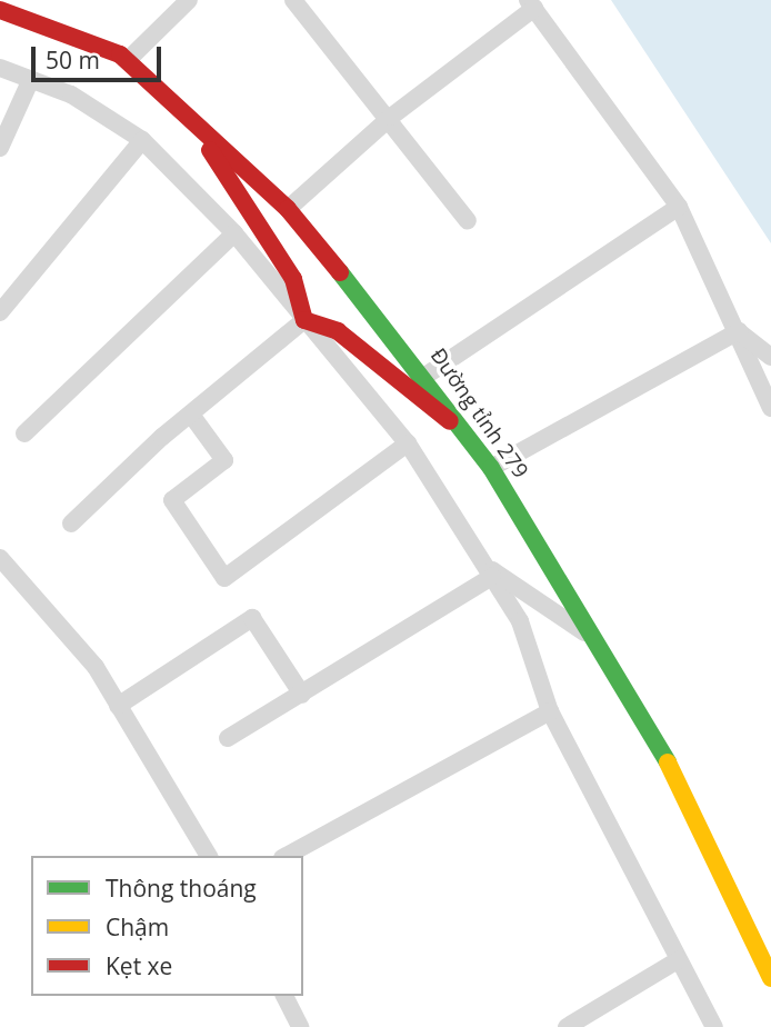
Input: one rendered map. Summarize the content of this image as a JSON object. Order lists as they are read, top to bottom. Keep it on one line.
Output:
{"streets":{"main road":["Đường tỉnh 279"]},"legend":["Thông thoáng","Chậm","Kẹt xe"],"scale_bar":"50 m"}
